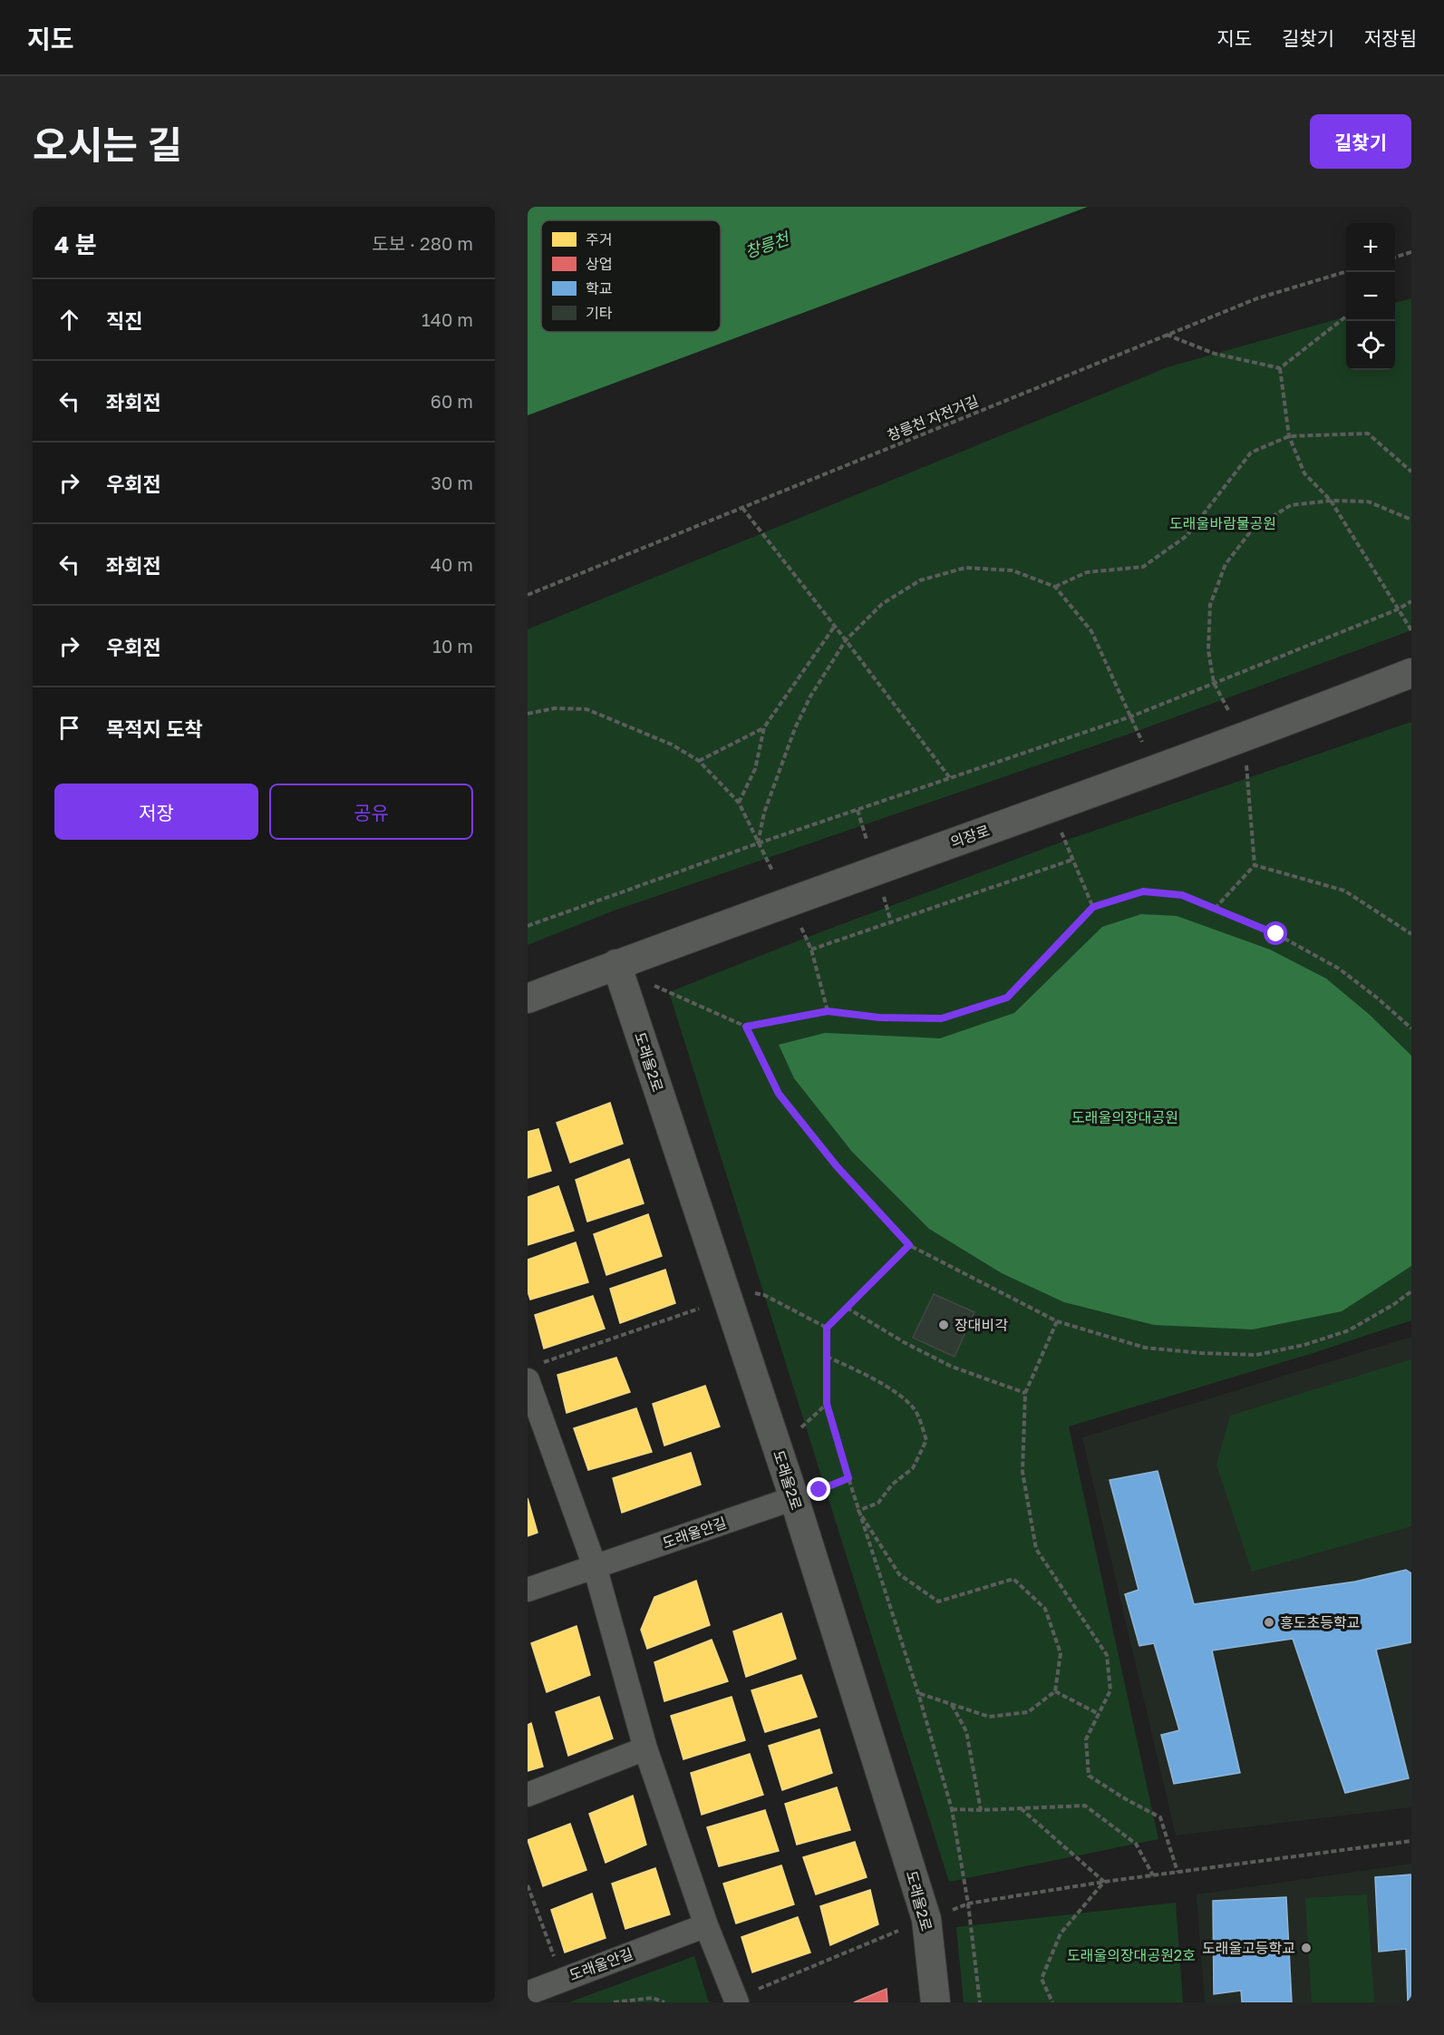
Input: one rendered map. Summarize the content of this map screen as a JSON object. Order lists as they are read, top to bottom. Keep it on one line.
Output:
{"streets":{"street":["의장로","도래울2로","도래울안길"],"path":["창릉천 자전거길"]},"crossings":[["의장로","도래울2로"],["도래울2로","도래울안길"]],"water":["창릉천"],"parks":["도래울바람물공원","도래울의장대공원","도래울의장대공원2호"],"places":["장대비각","흥도초등학교","도래울고등학교"],"legend":["주거","상업","학교","기타"],"page":{"header":"지도","nav":["지도","길찾기","저장됨"],"title":"오시는 길","buttons":["길찾기",["저장","공유"]],"heading":["4 분","도보 · 280 m"],"map_buttons":["+","−"],"list":[["직진","140 m"],["좌회전","60 m"],["우회전","30 m"],["좌회전","40 m"],["우회전","10 m"],"목적지 도착"]}}
